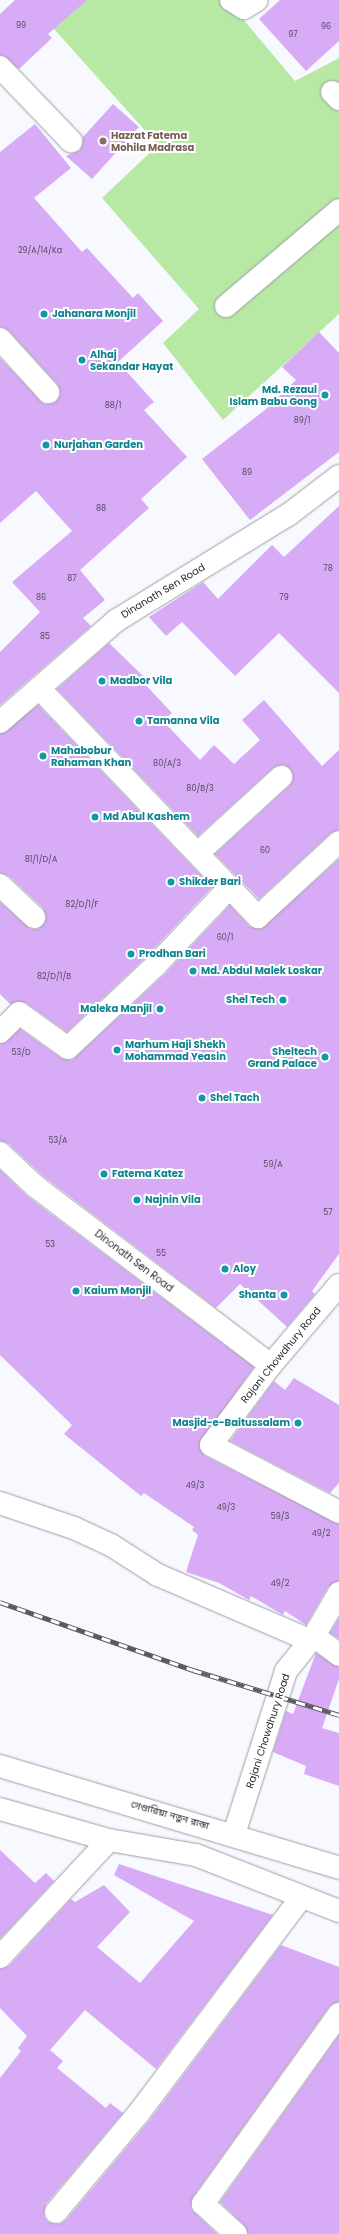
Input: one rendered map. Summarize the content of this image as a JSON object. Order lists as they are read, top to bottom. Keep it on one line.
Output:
{"streets":{"street":["Dinanath Sen Road","Dinonath Sen Road","Rajani Chowdhury Road","গেণ্ডারিয়া নতুন রাস্তা"]},"crossings":[["Dinonath Sen Road","Rajani Chowdhury Road"],["Rajani Chowdhury Road","গেণ্ডারিয়া নতুন রাস্তা"]],"places":["Hazrat Fatema Mohila Madrasa","Jahanara Monjil","Alhaj Sekandar Hayat","Md. Rezaul Islam Babu Gong","Nurjahan Garden","Madbor Vila","Tamanna Vila","Mahabobur Rahaman Khan","Md Abul Kashem","Shikder Bari","Prodhan Bari","Md. Abdul Malek Loskar","Shel Tech","Maleka Manjil","Marhum Haji Shekh Mohammad Yeasin","Sheltech Grand Palace","Shel Tach","Fatema Katez","Najnin Vila","Aloy","Kaium Monjil","Shanta","Masjid-e-Baitussalam"],"house_numbers":["99","96","97","29/A/14/Ka","88/1","89/1","89","88","78","87","86","79","85","80/A/3","80/B/3","60","81/1/D/A","82/D/1/F","60/1","82/D/1/B","53/D","53/A","59/A","57","53","55","49/3","49/3","59/3","49/2","49/2"]}
